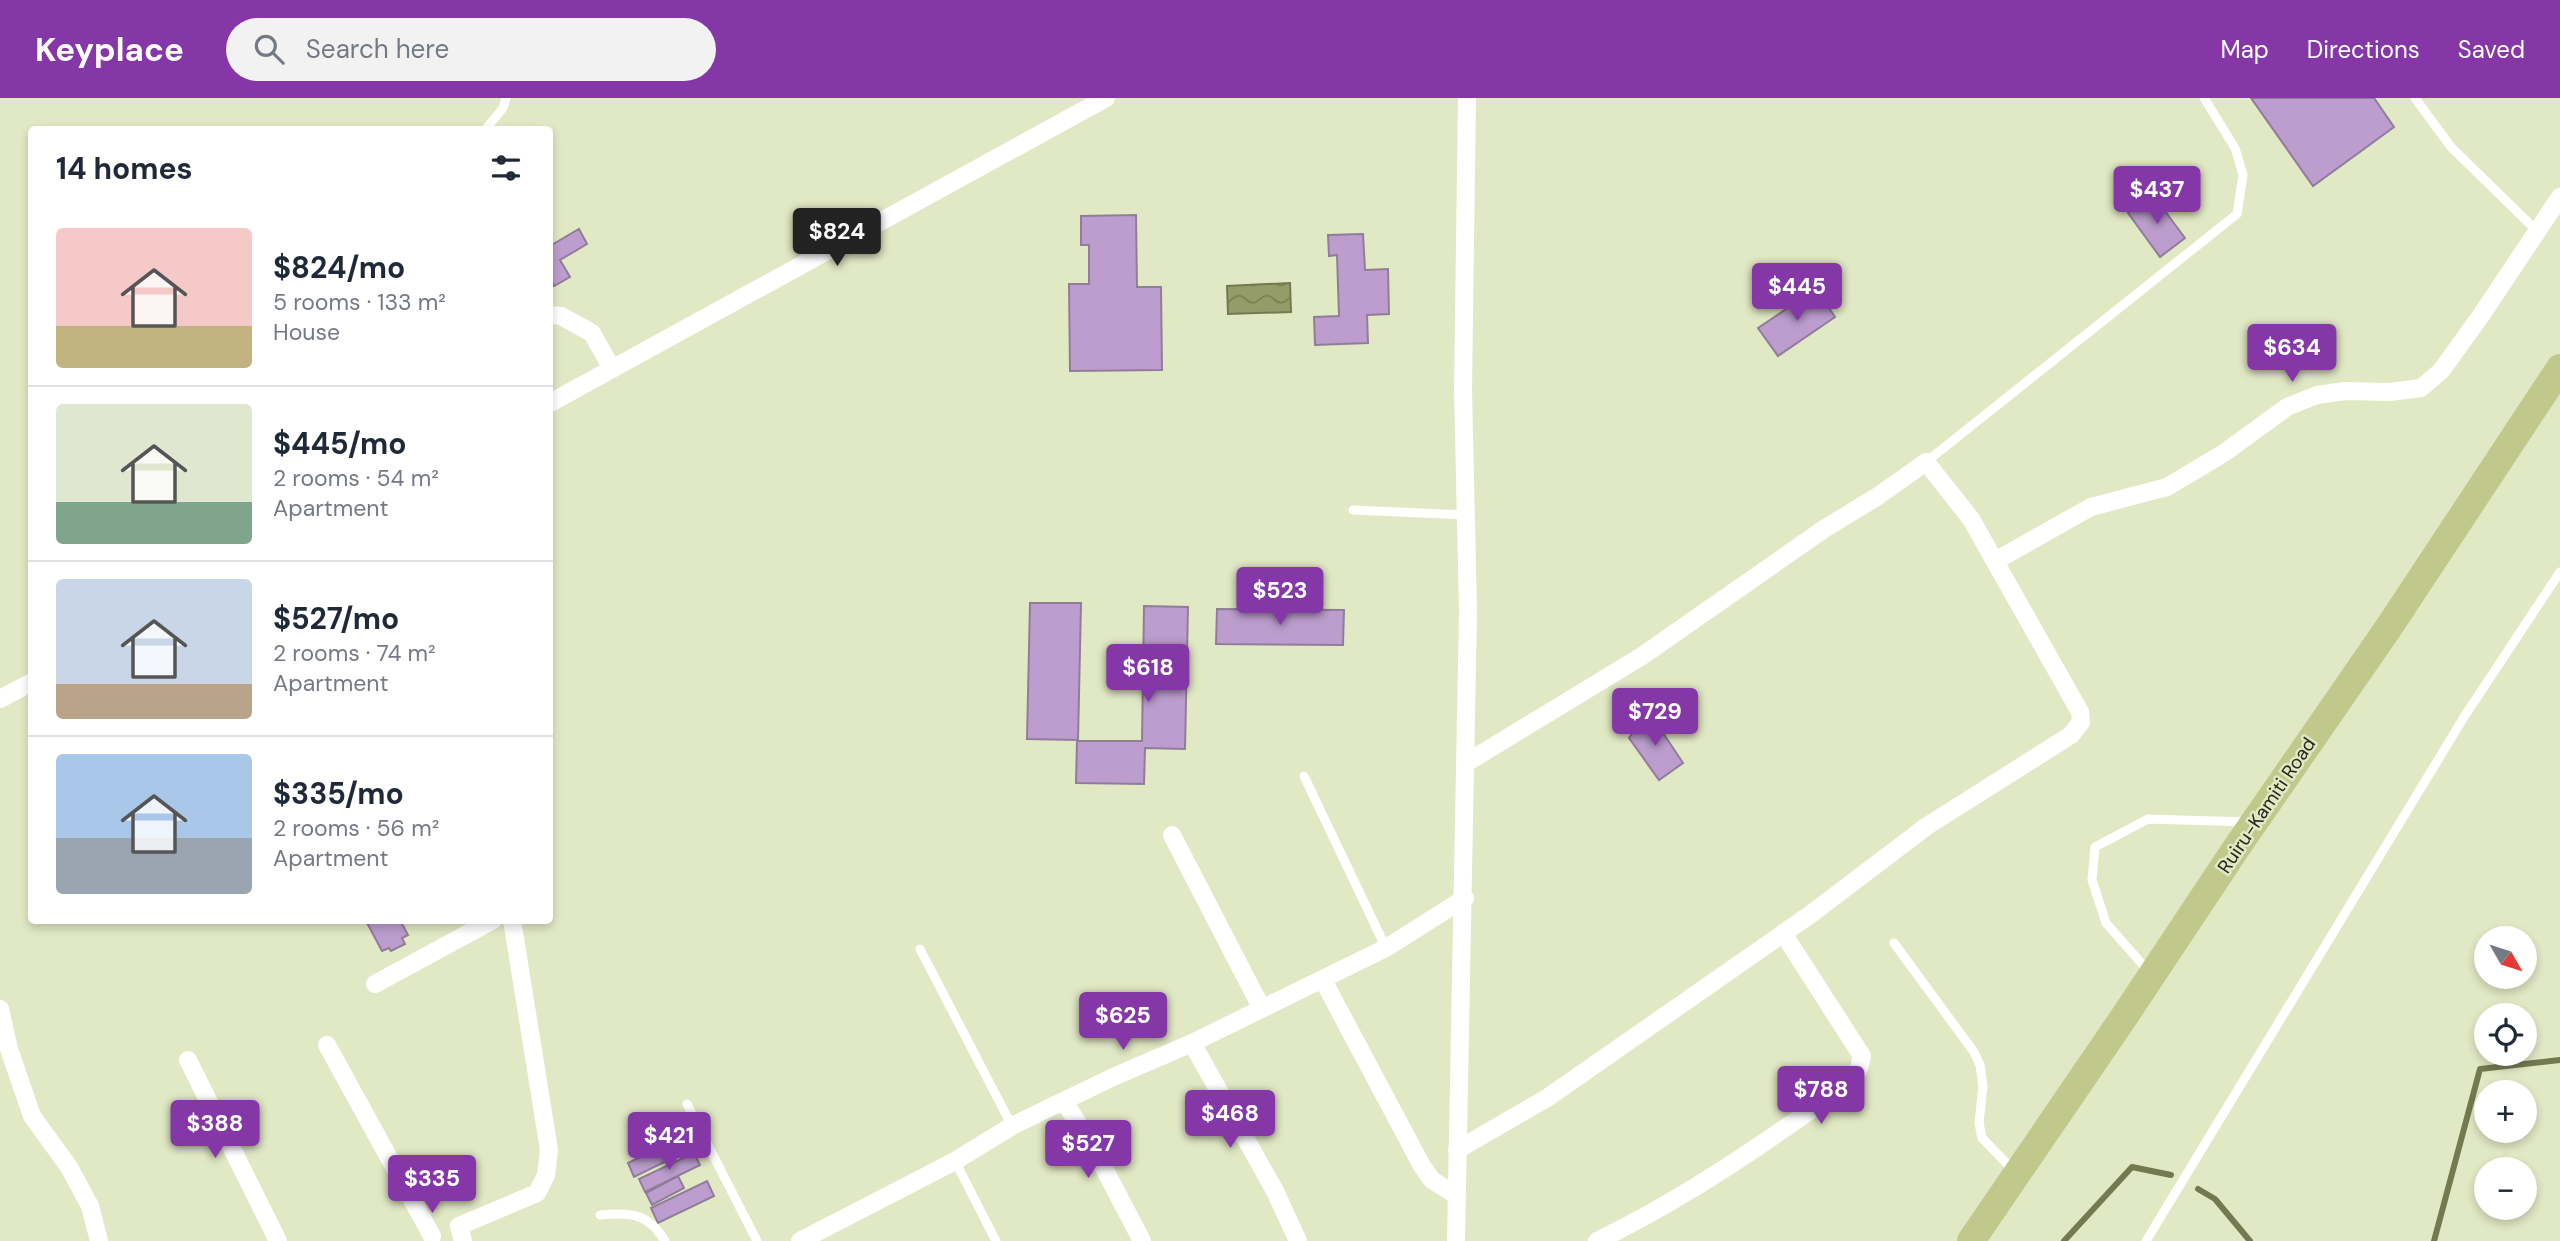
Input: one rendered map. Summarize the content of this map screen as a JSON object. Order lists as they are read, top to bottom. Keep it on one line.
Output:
{"streets":{"main road":["Ruiru-Kamiti Road"]},"north":"bottom right","page":{"header":"Keyplace","search":"Search here","nav":["Map","Directions","Saved"],"heading":"14 homes","price":["$437","$824","$445","$634","$523","$618","$729","$625","$788","$468","$388","$421","$527","$335"],"list":[{"name":"$824/mo","note":"5 rooms · 133 m² · House"},{"name":"$445/mo","note":"2 rooms · 54 m² · Apartment"},{"name":"$527/mo","note":"2 rooms · 74 m² · Apartment"},{"name":"$335/mo","note":"2 rooms · 56 m² · Apartment"}],"map_buttons":["+","−"]}}
